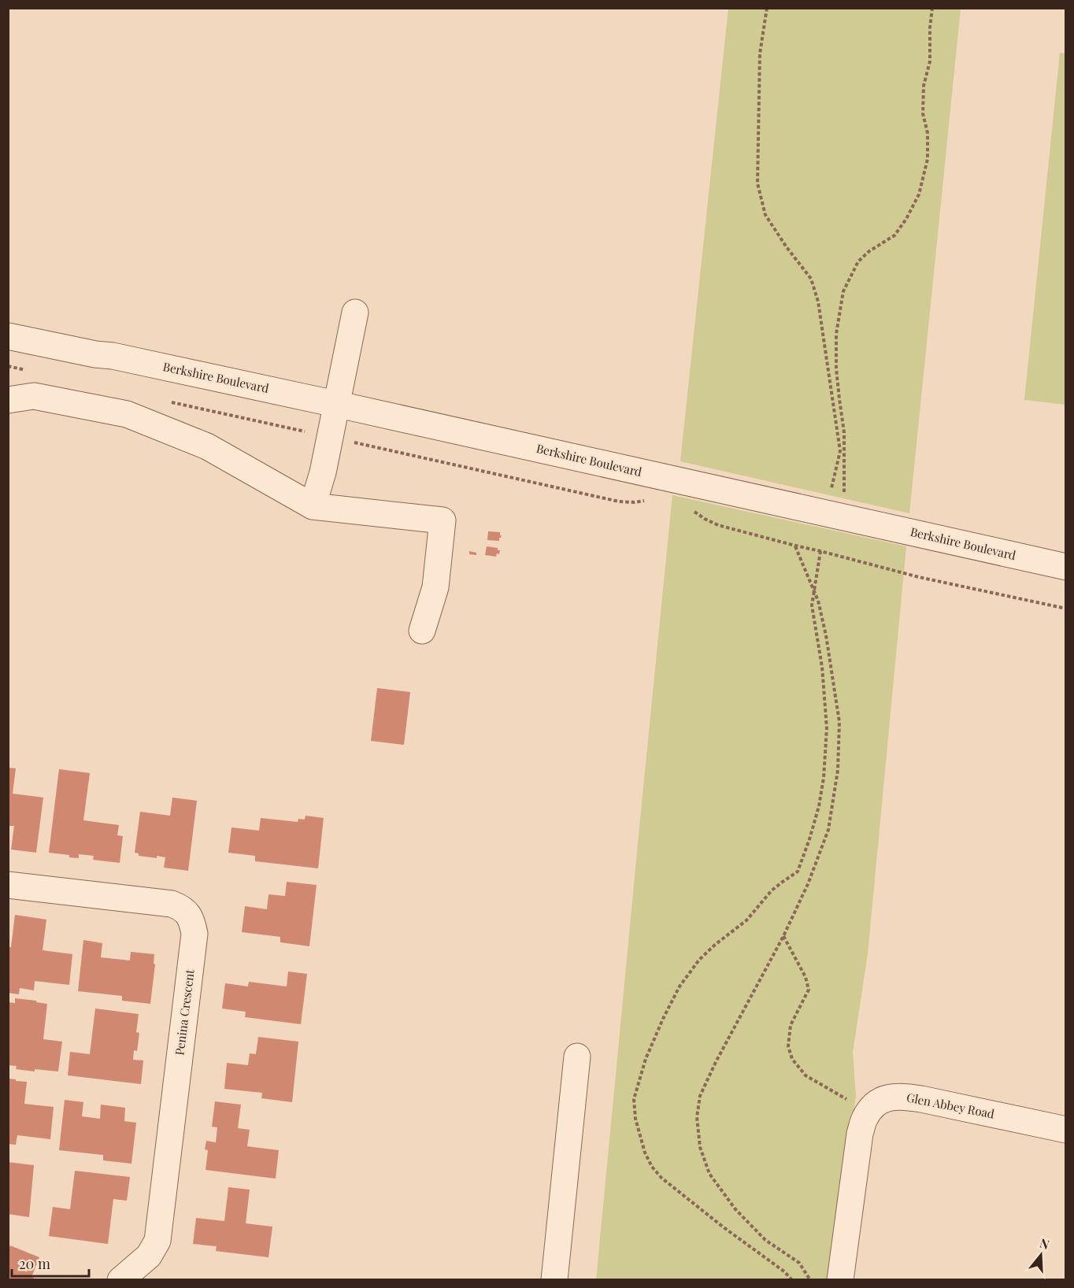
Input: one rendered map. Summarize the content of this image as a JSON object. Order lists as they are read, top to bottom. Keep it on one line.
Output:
{"streets":{"street":["Berkshire Boulevard","Penina Crescent","Glen Abbey Road"]},"scale_bar":"20 m","north":"top"}
